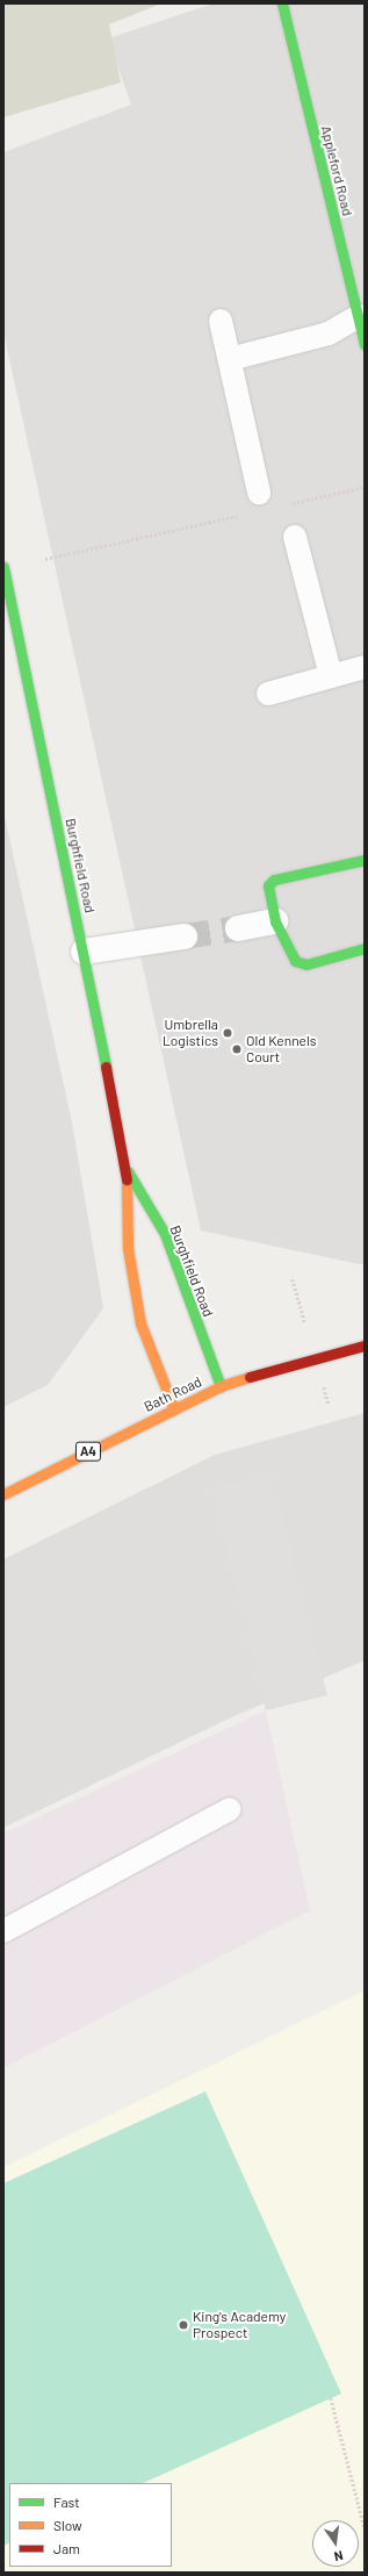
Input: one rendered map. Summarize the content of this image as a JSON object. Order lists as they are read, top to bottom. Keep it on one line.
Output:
{"streets":{"street":["Appleford Road","Burghfield Road","Bath Road","A4"]},"crossings":[["Burghfield Road","Bath Road"]],"places":["Umbrella Logistics","Old Kennels Court","King's Academy Prospect"],"legend":["Fast","Slow","Jam"],"north":"bottom"}
